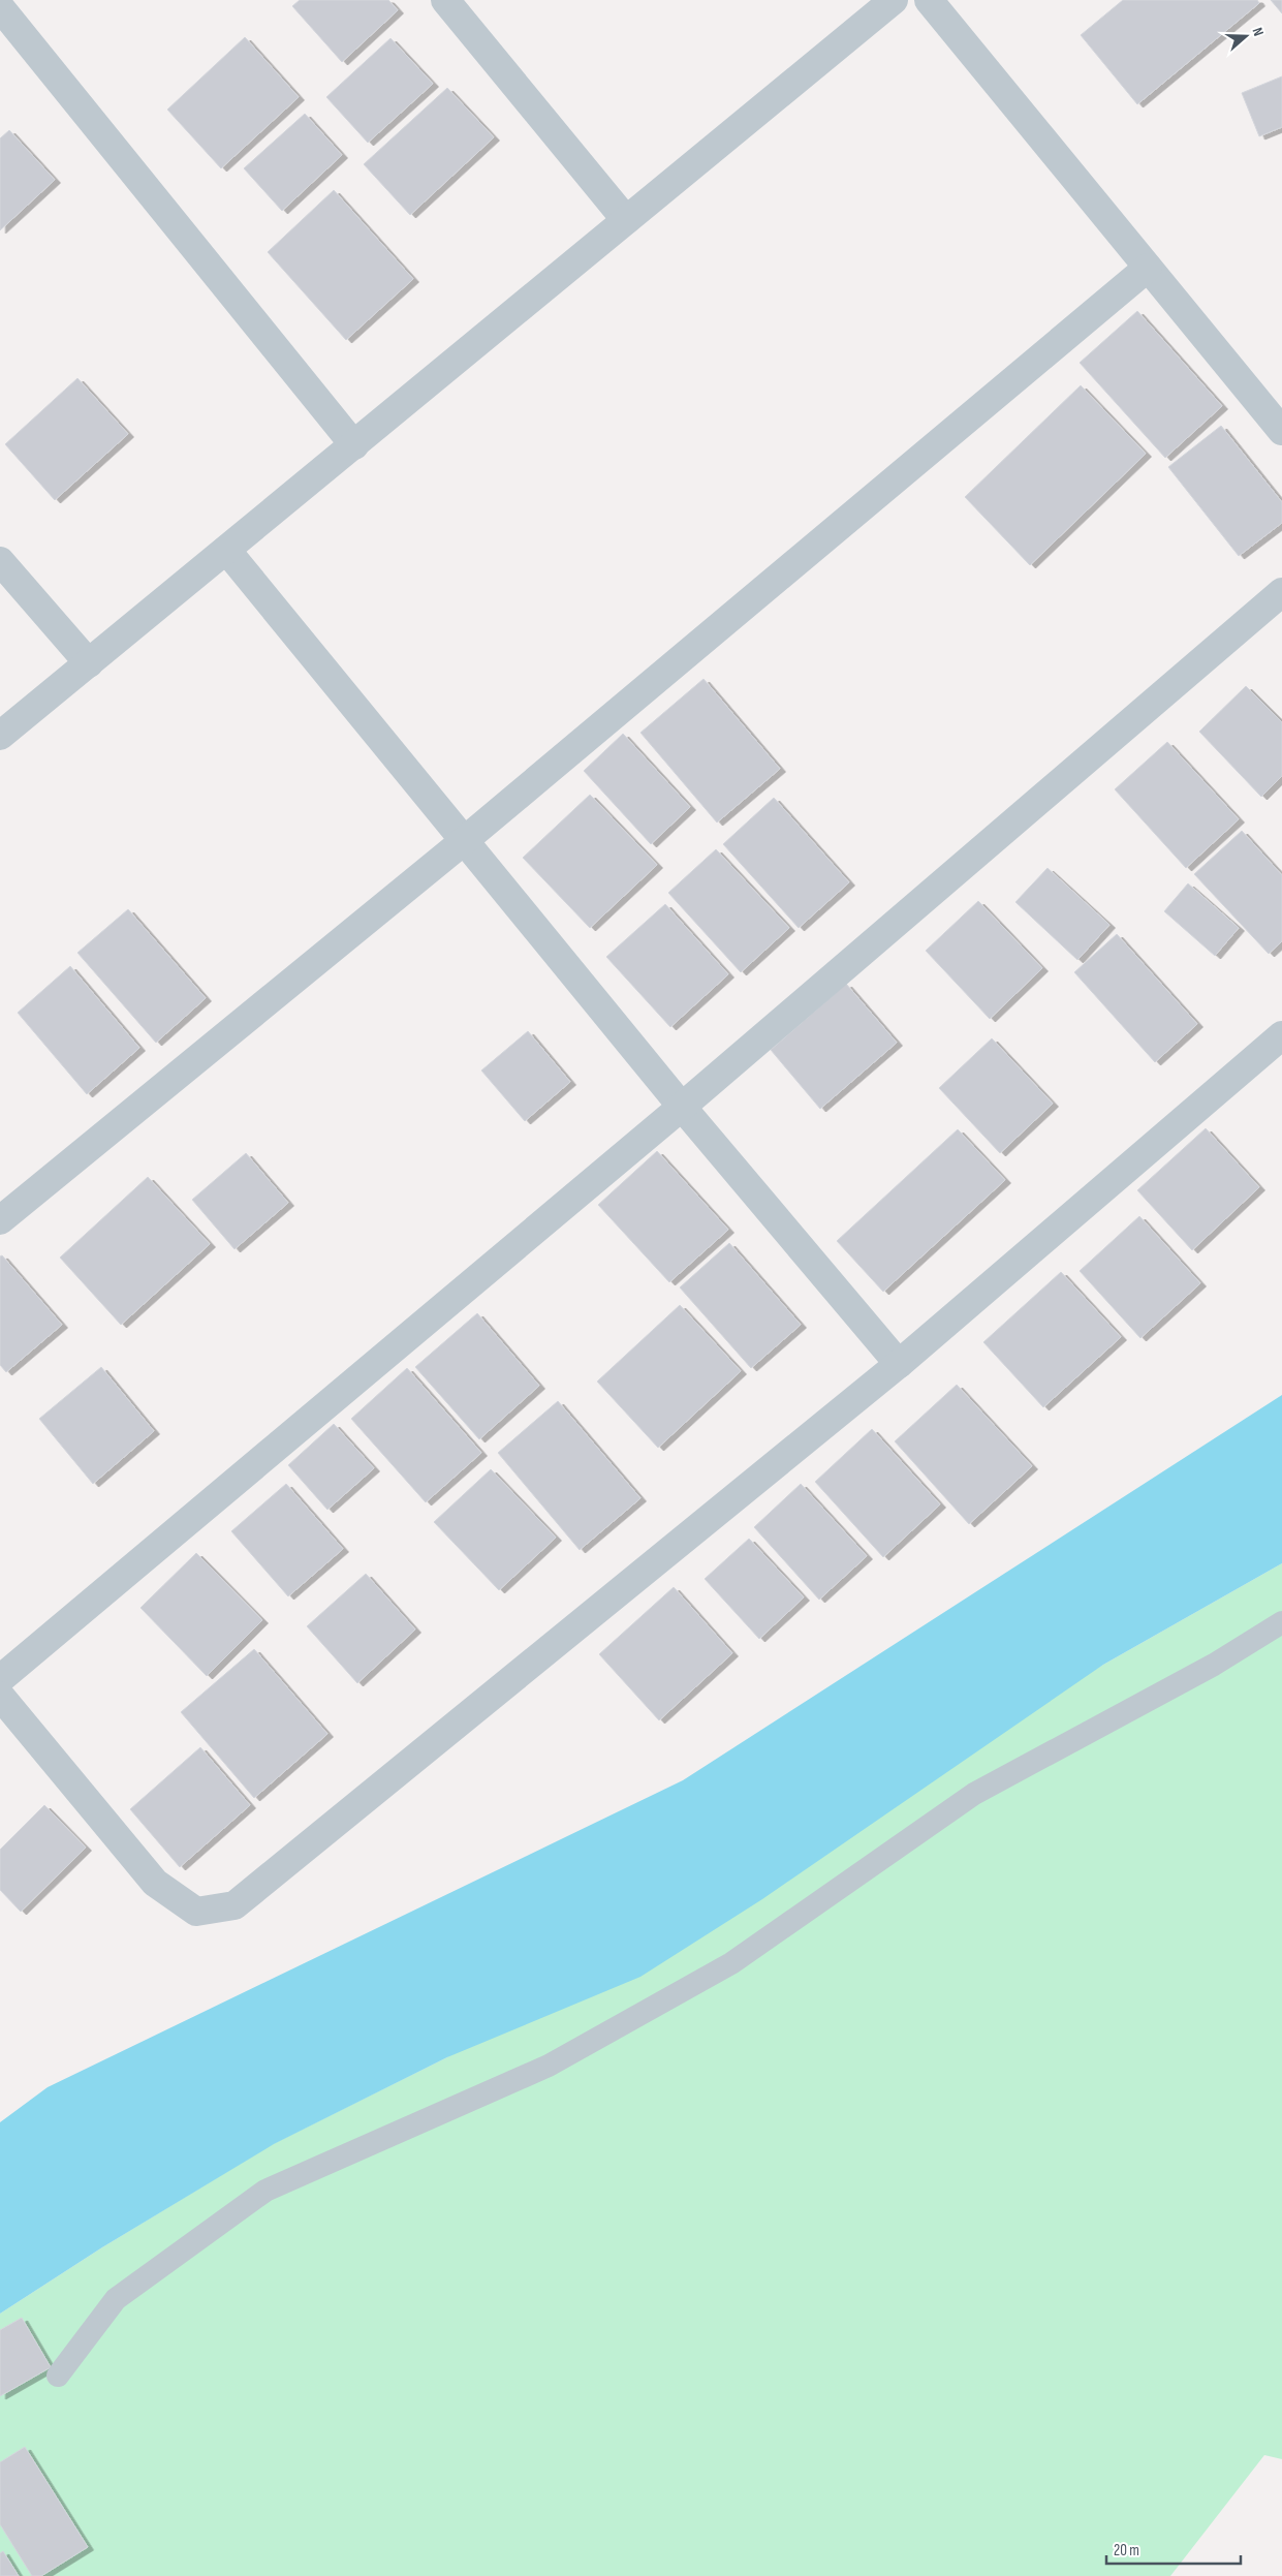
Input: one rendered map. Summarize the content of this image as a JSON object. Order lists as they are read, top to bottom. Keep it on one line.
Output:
{"scale_bar":"20 m","north":"right"}
